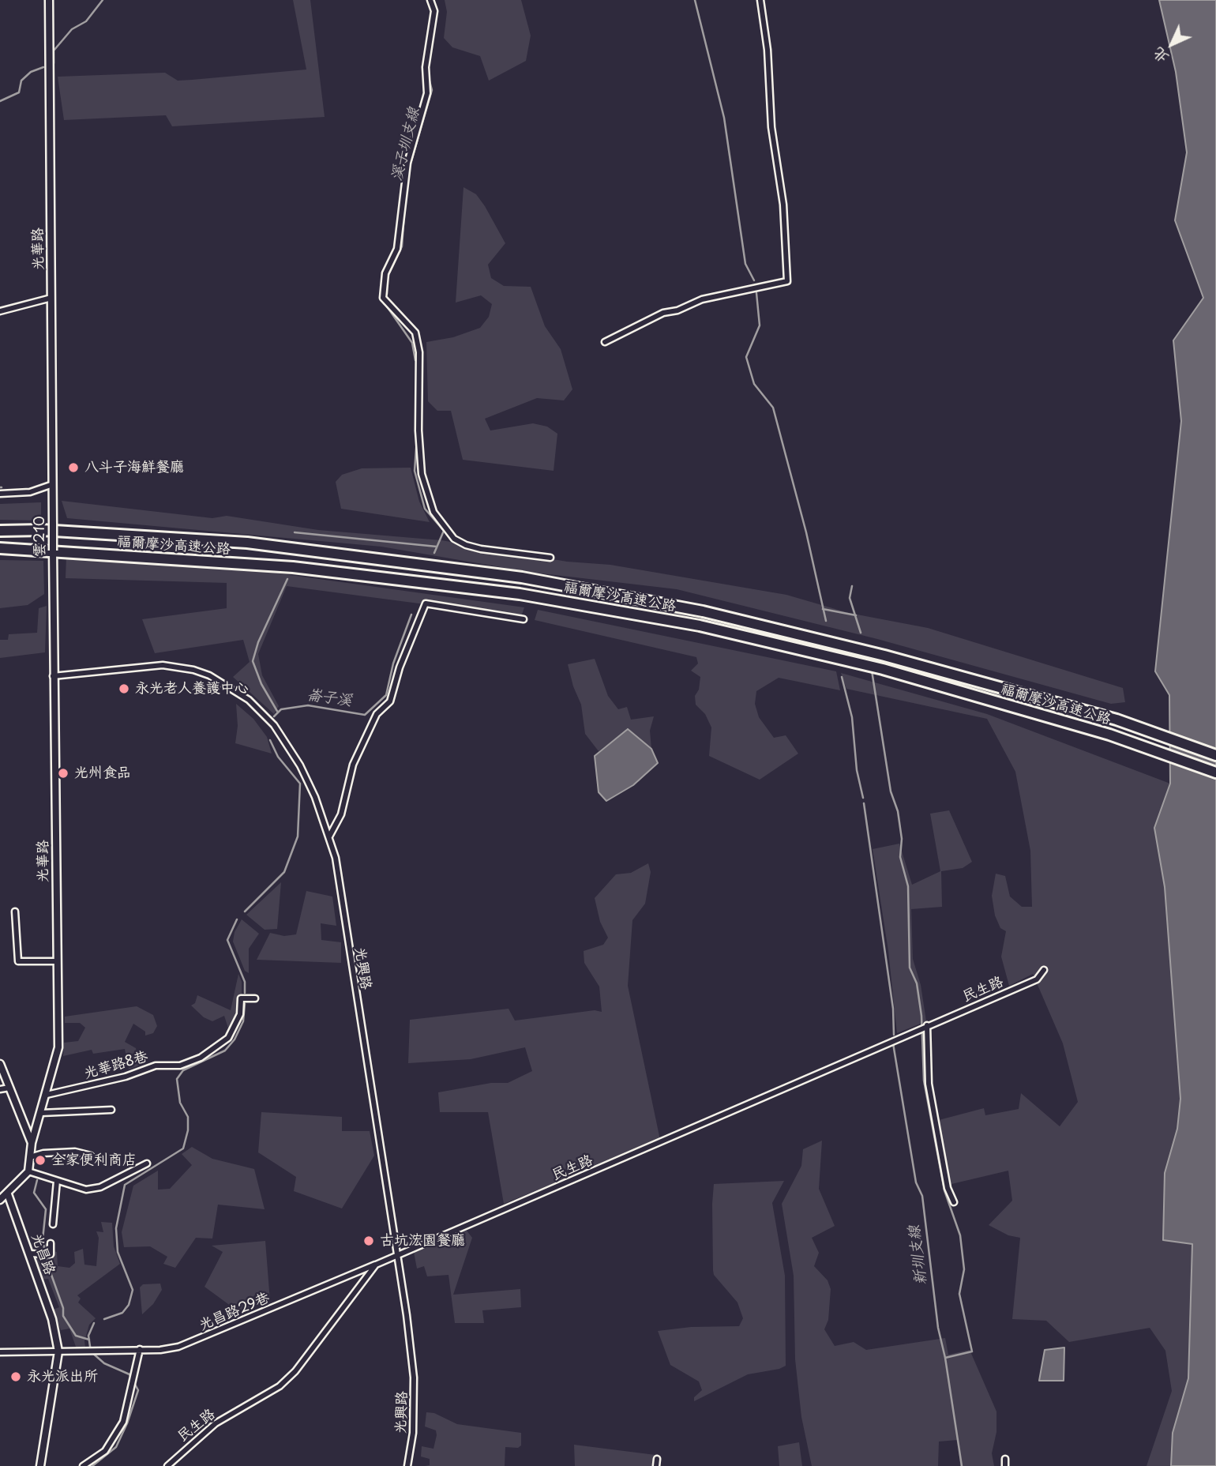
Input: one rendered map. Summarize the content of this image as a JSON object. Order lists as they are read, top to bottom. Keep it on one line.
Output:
{"streets":{"highway":["福爾摩沙高速公路"],"street":["光華路","雲210","光興路","民生路","光華路8巷","光昌路","光昌路29巷"]},"crossings":[["光華路","雲210"],["光華路","光興路"],["光華路","光華路8巷"],["光興路","民生路"],["民生路","光昌路29巷"],["光昌路","光昌路29巷"]],"water":["溪子圳支線","崙子溪","新圳支線"],"places":["八斗子海鮮餐廳","永光老人養護中心","光州食品","全家便利商店","古坑浤園餐廳","永光派出所"],"north":"bottom left"}
